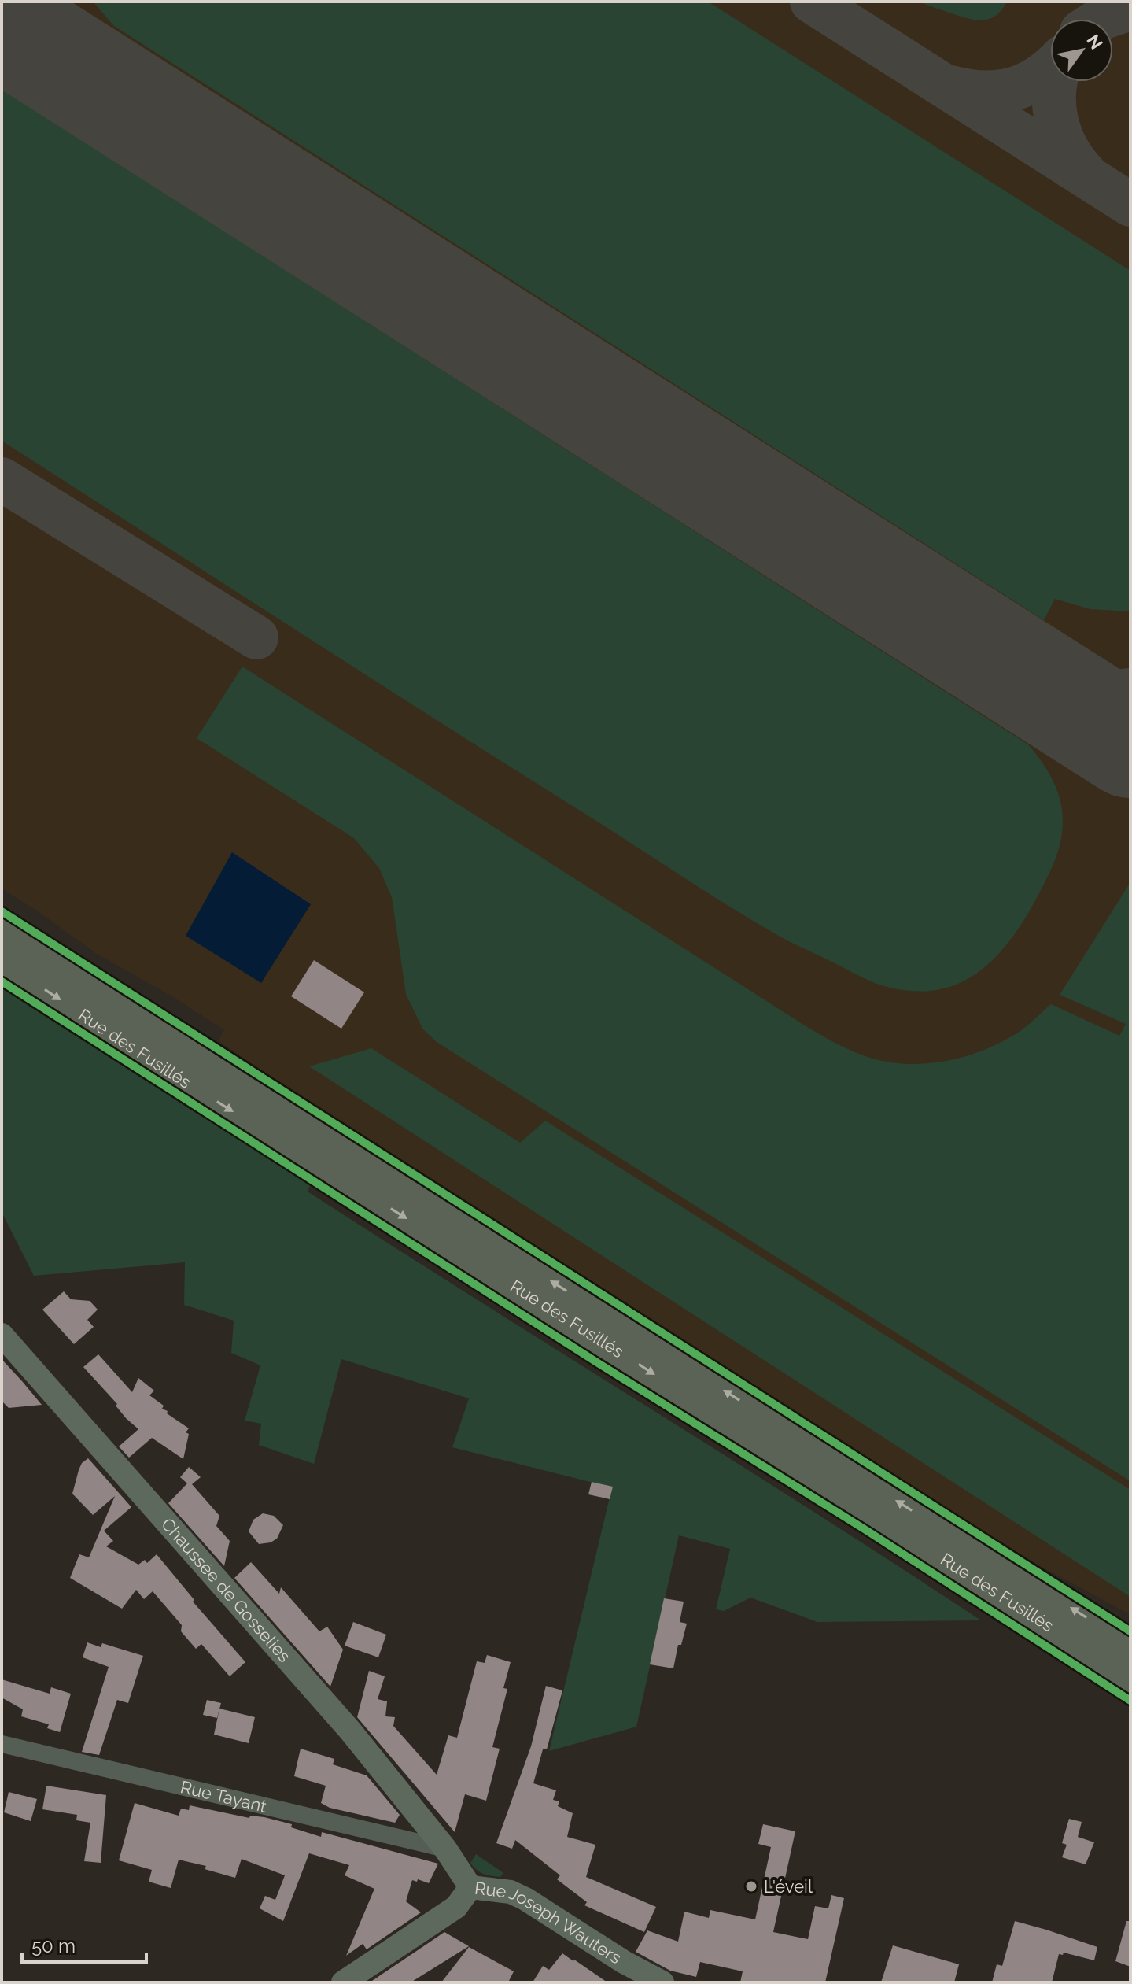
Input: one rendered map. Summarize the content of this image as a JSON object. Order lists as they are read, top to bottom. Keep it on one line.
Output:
{"streets":{"highway":["Rue des Fusillés"],"street":["Chaussée de Gosselies","Rue Tayant","Rue Joseph Wauters"]},"crossings":[["Chaussée de Gosselies","Rue Tayant"],["Chaussée de Gosselies","Rue Joseph Wauters"],["Rue Tayant","Rue Joseph Wauters"]],"places":["L'éveil"],"scale_bar":"50 m","north":"top right"}
